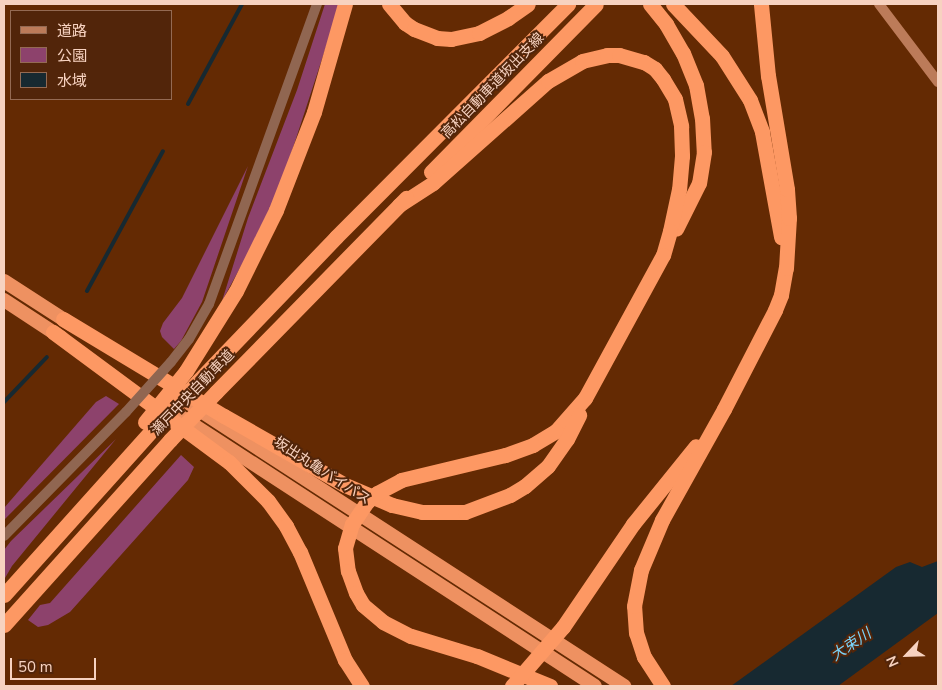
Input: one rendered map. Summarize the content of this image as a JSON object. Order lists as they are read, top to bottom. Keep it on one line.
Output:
{"streets":{"highway":["高松自動車道坂出支線","瀬戸中央自動車道","坂出丸亀バイパス"]},"crossings":[["高松自動車道坂出支線","瀬戸中央自動車道"]],"water":["大束川"],"legend":["道路","公園","水域"],"scale_bar":"50 m","north":"bottom left"}
